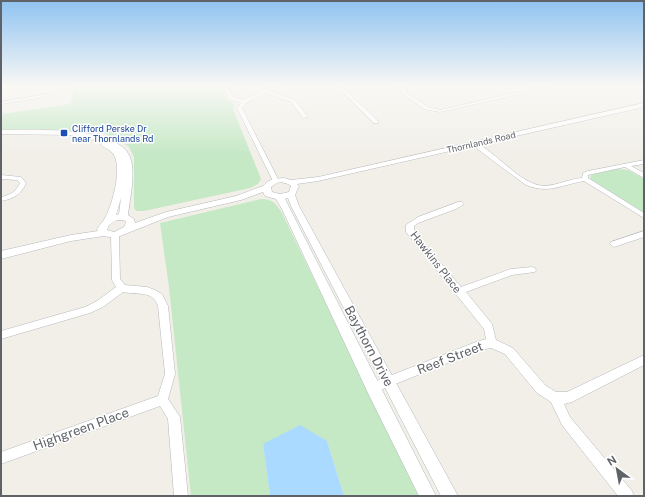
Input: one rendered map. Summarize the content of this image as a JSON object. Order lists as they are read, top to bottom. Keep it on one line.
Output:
{"streets":{"street":["Thornlands Road","Hawkins Place","Baythorn Drive","Reef Street","Highgreen Place"]},"crossings":[["Thornlands Road","Baythorn Drive"],["Hawkins Place","Reef Street"],["Baythorn Drive","Reef Street"]],"places":{"transit":["Clifford Perske Dr near Thornlands Rd"]},"north":"top left"}
